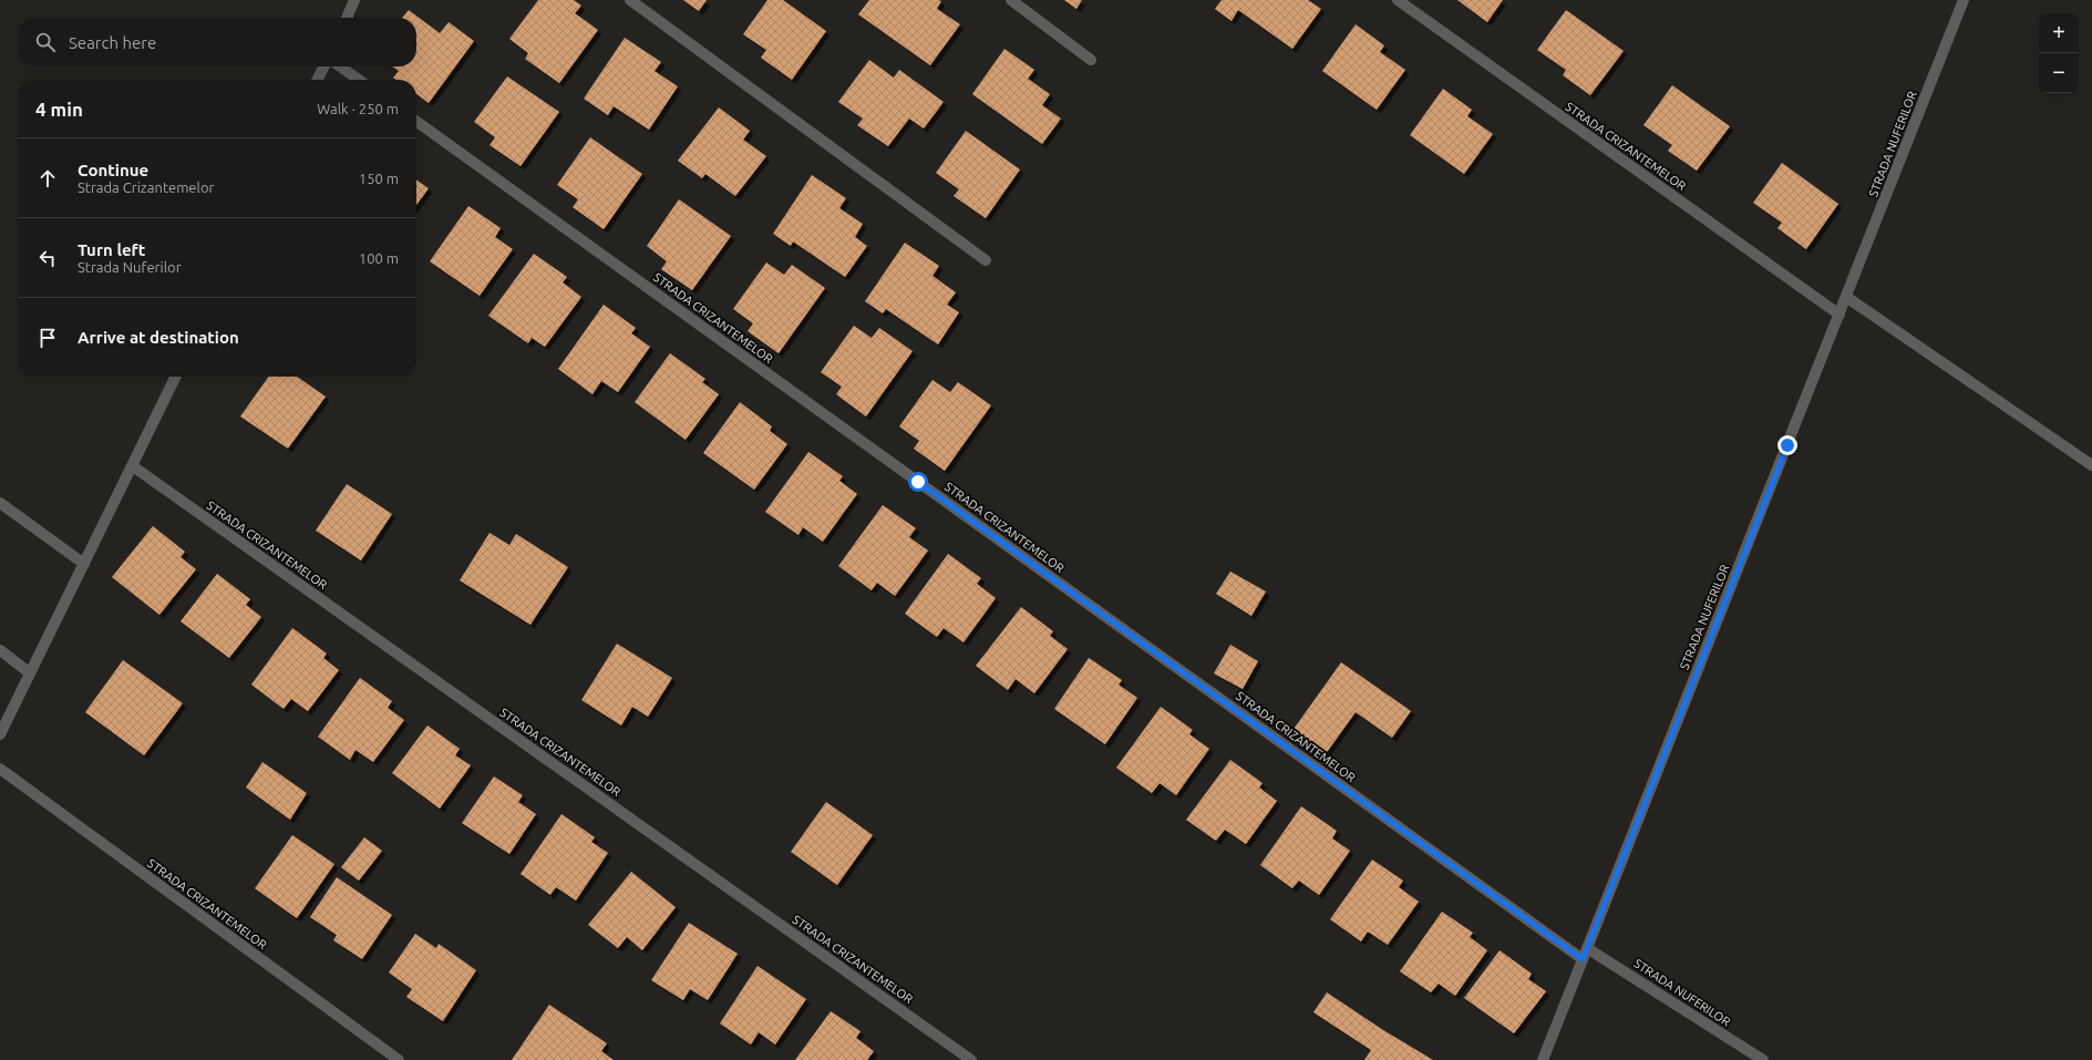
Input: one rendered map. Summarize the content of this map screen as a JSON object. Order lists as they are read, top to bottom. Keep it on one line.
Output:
{"streets":{"street":["STRADA NUFERILOR","STRADA CRIZANTEMELOR"]},"crossings":[["STRADA NUFERILOR","STRADA CRIZANTEMELOR"]],"page":{"map_buttons":["+","−"],"search":"Search here","heading":["4 min","Walk · 250 m"],"list":[["Continue","Strada Crizantemelor","150 m"],["Turn left","Strada Nuferilor","100 m"],"Arrive at destination"]}}
